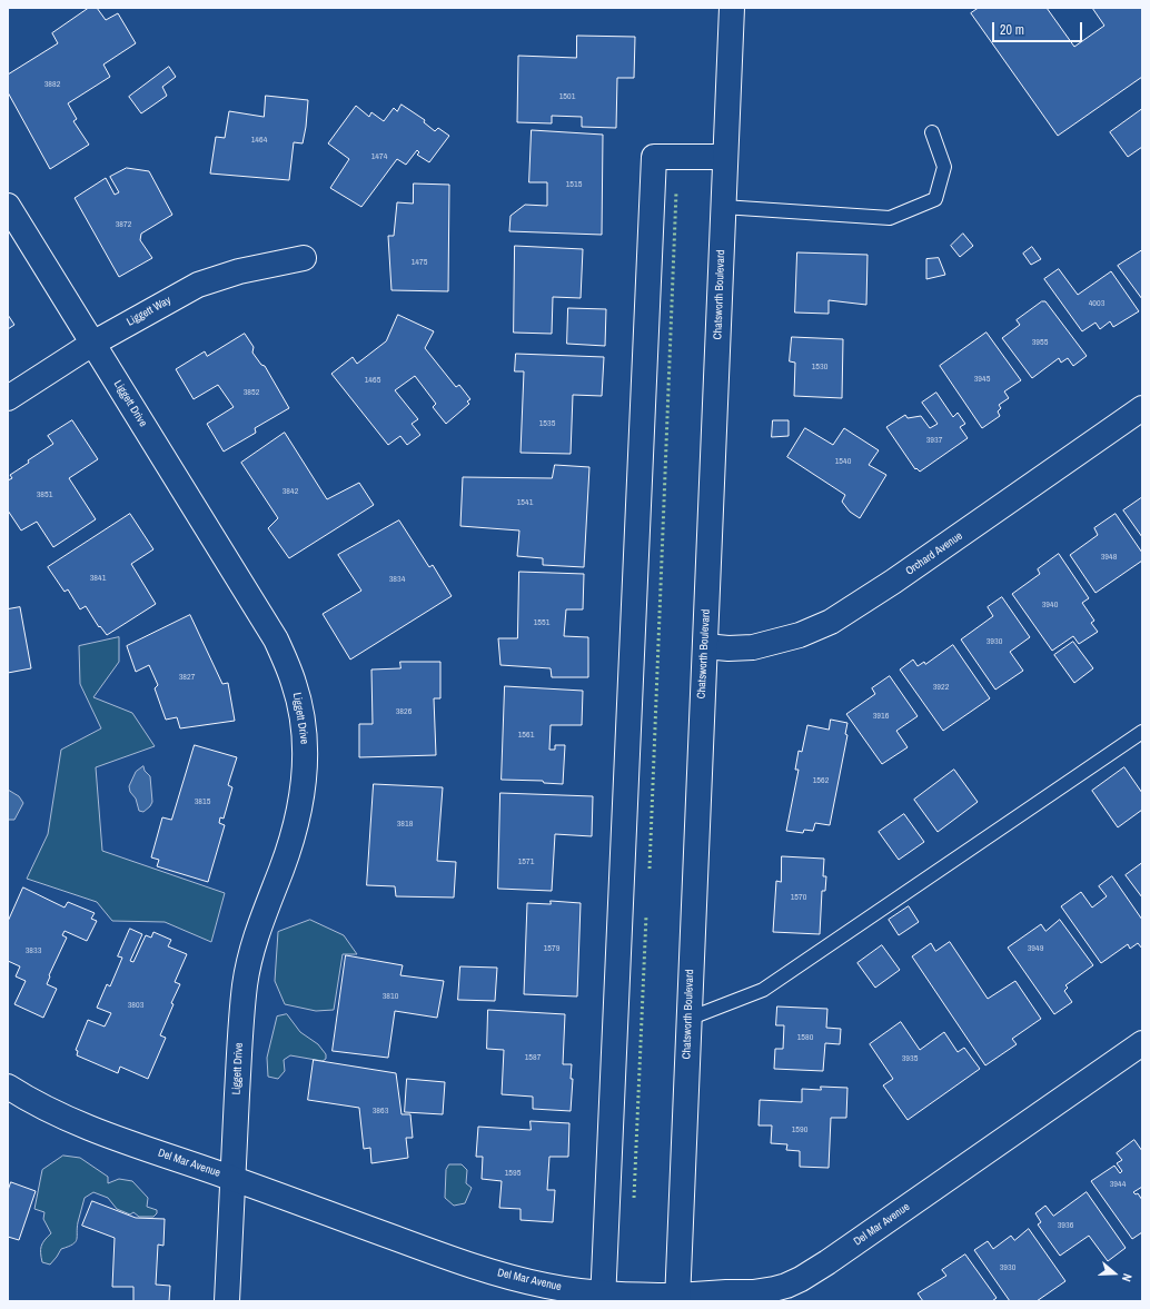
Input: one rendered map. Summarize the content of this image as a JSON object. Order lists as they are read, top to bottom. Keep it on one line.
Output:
{"streets":{"street":["Chatsworth Boulevard","Liggett Way","Liggett Drive","Orchard Avenue","Del Mar Avenue"]},"crossings":[["Chatsworth Boulevard","Orchard Avenue"],["Chatsworth Boulevard","Del Mar Avenue"],["Liggett Way","Liggett Drive"],["Liggett Drive","Del Mar Avenue"]],"house_numbers":["3882","1501","1464","1474","1515","3872","1475","4003","3955","1530","3945","1465","3852","1535","3937","1540","3842","3851","1541","3948","3841","3834","3940","1551","3930","3827","3922","3826","3916","1561","1562","3815","3818","1571","1570","1579","3949","3833","3810","3803","1580","1587","3935","3863","1590","1595","3944","3936","3930"],"scale_bar":"20 m","north":"right"}
